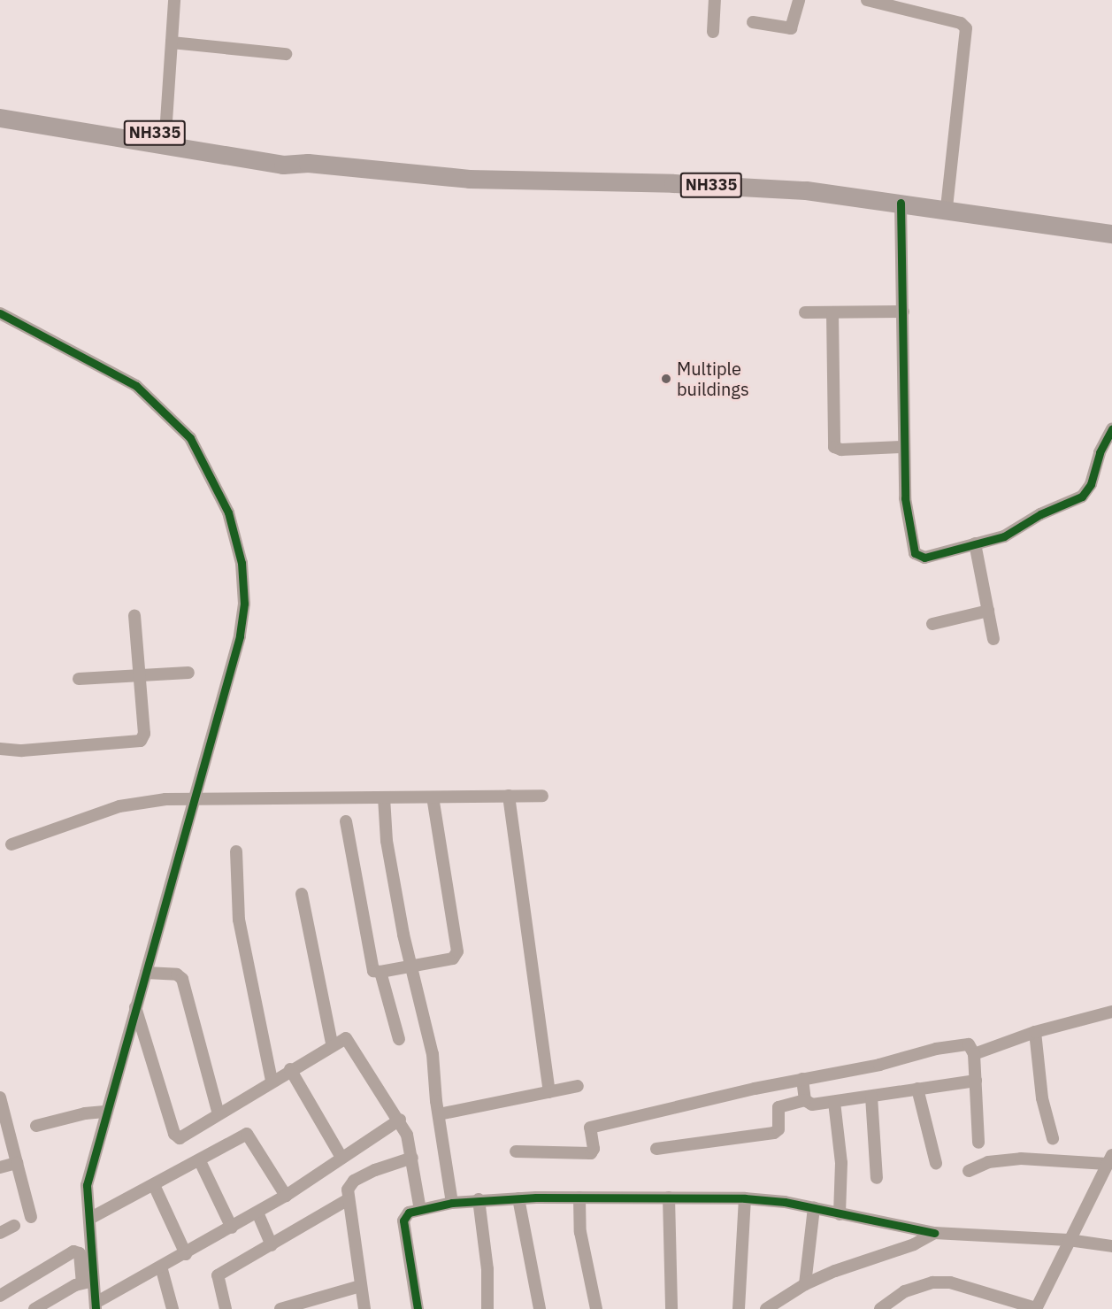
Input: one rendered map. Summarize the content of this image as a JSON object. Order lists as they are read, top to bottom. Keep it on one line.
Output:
{"streets":{"highway":["NH335"]},"places":["Multiple buildings"]}
